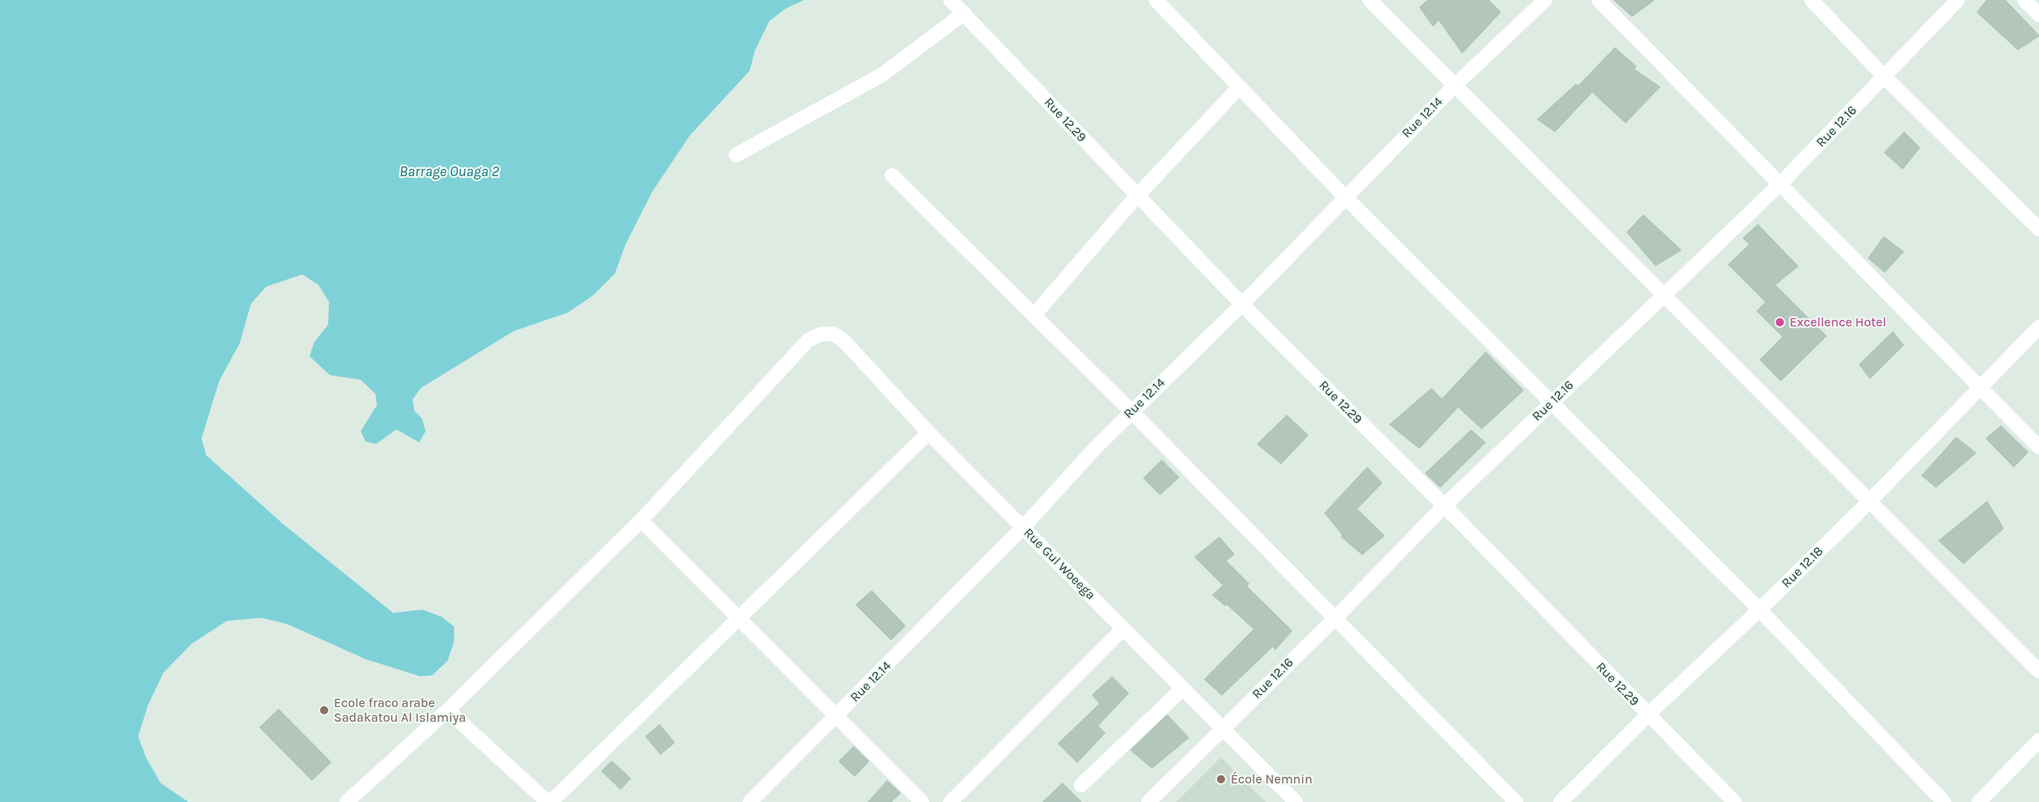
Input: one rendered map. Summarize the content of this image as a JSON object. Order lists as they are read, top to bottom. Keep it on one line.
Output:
{"streets":{"street":["Rue 12.14","Rue 12.29","Rue 12.16","Rue Gul Woeega","Rue 12.18"]},"crossings":[["Rue 12.14","Rue 12.29"],["Rue 12.14","Rue Gul Woeega"],["Rue 12.29","Rue 12.16"],["Rue 12.29","Rue 12.18"],["Rue 12.16","Rue Gul Woeega"]],"water":["Barrage Ouaga 2"],"places":["Excellence Hotel","Ecole fraco arabe Sadakatou Al Islamiya","École Nemnin"]}
